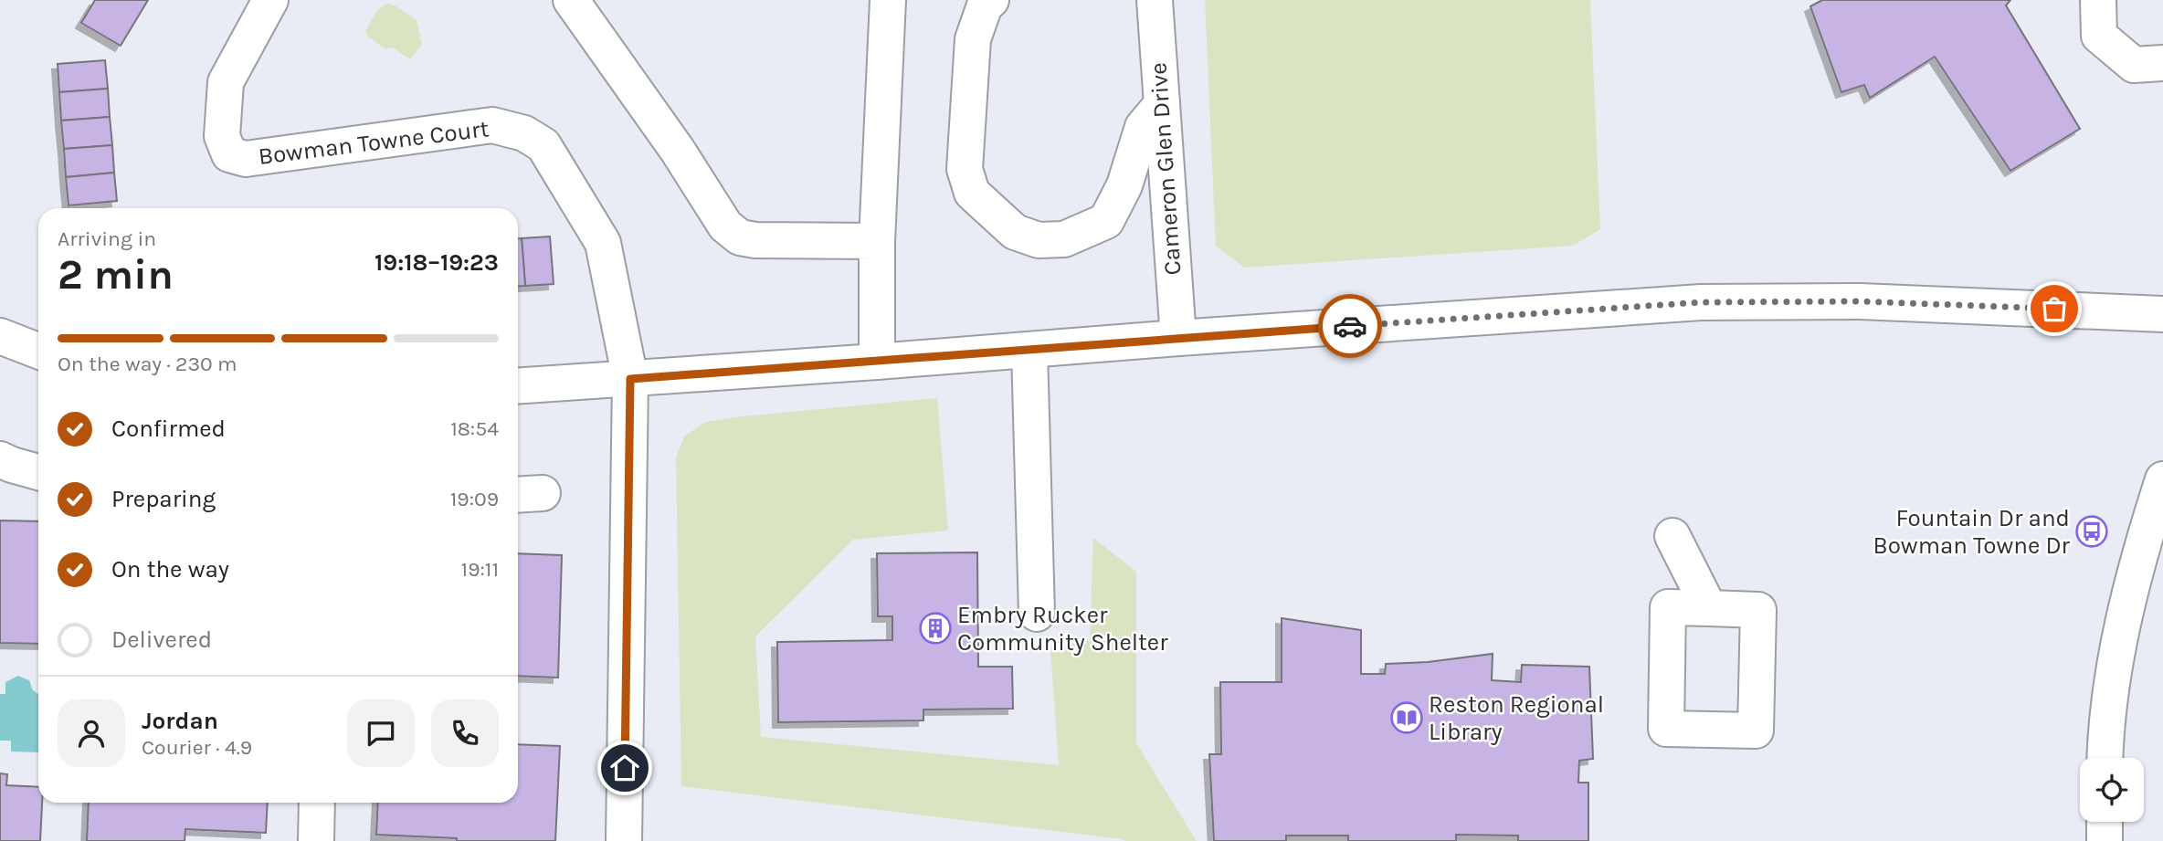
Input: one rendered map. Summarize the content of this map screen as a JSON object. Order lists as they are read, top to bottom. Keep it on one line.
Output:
{"streets":{"street":["Bowman Towne Court","Cameron Glen Drive"]},"places":{"bus stop":["Fountain Dr and Bowman Towne Dr"],"building":["Embry Rucker Community Shelter"],"library":["Reston Regional Library"]},"page":{"heading":["2 min","Arriving in","19:18–19:23"],"panel":["Jordan","Courier · 4.9"],"bar":"On the way · 230 m","list":[["Confirmed","18:54"],["Preparing","19:09"],["On the way","19:11"],"Delivered"]}}
